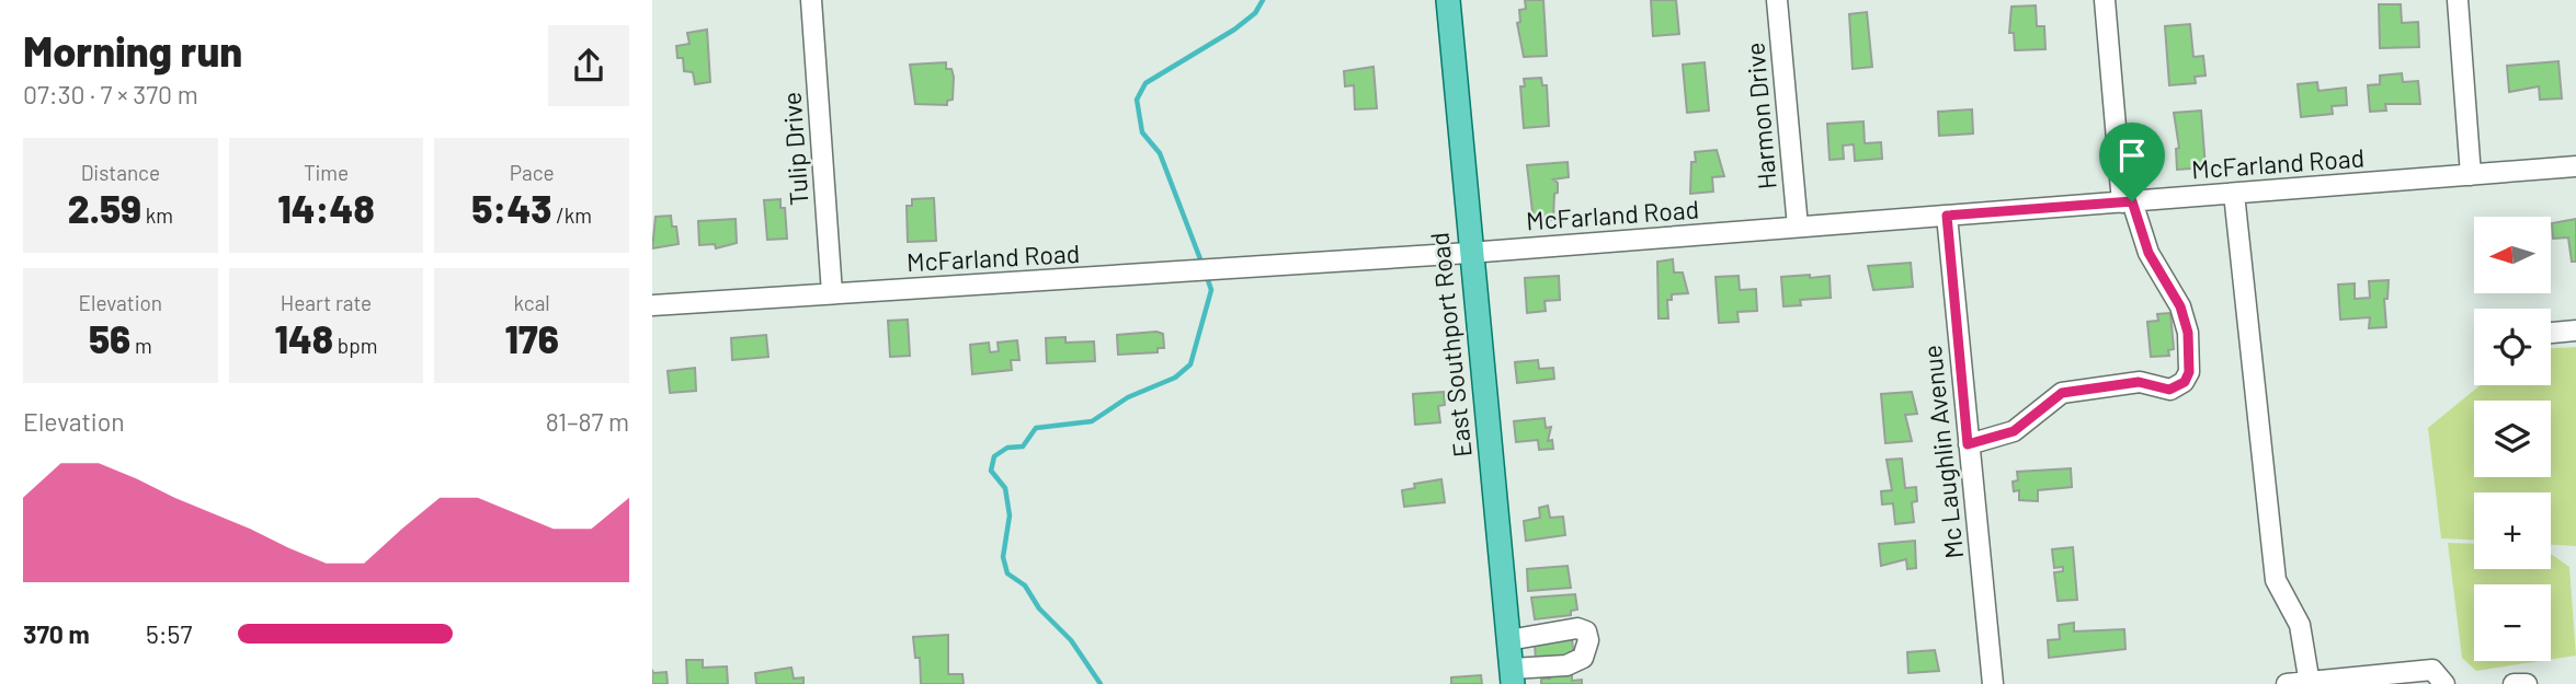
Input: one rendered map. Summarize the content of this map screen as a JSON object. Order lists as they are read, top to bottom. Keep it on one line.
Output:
{"streets":{"main road":["East Southport Road"],"street":["Harmon Drive","Tulip Drive","McFarland Road","Mc Laughlin Avenue"]},"crossings":[["Harmon Drive","McFarland Road"],["Tulip Drive","McFarland Road"],["McFarland Road","East Southport Road"],["McFarland Road","Mc Laughlin Avenue"]],"north":"left","page":{"heading":["Morning run","07:30 · 7 × 370 m"],"stats":[["Distance","2.59 km"],["Time","14:48"],["Pace","5:43 /km"],["Elevation","56 m"],["Heart rate","148 bpm"],["kcal","176"]],"map_buttons":["+","−"],"chart":["Elevation","81–87 m"],"list":[{"name":"370 m","note":"5:57"}]}}
